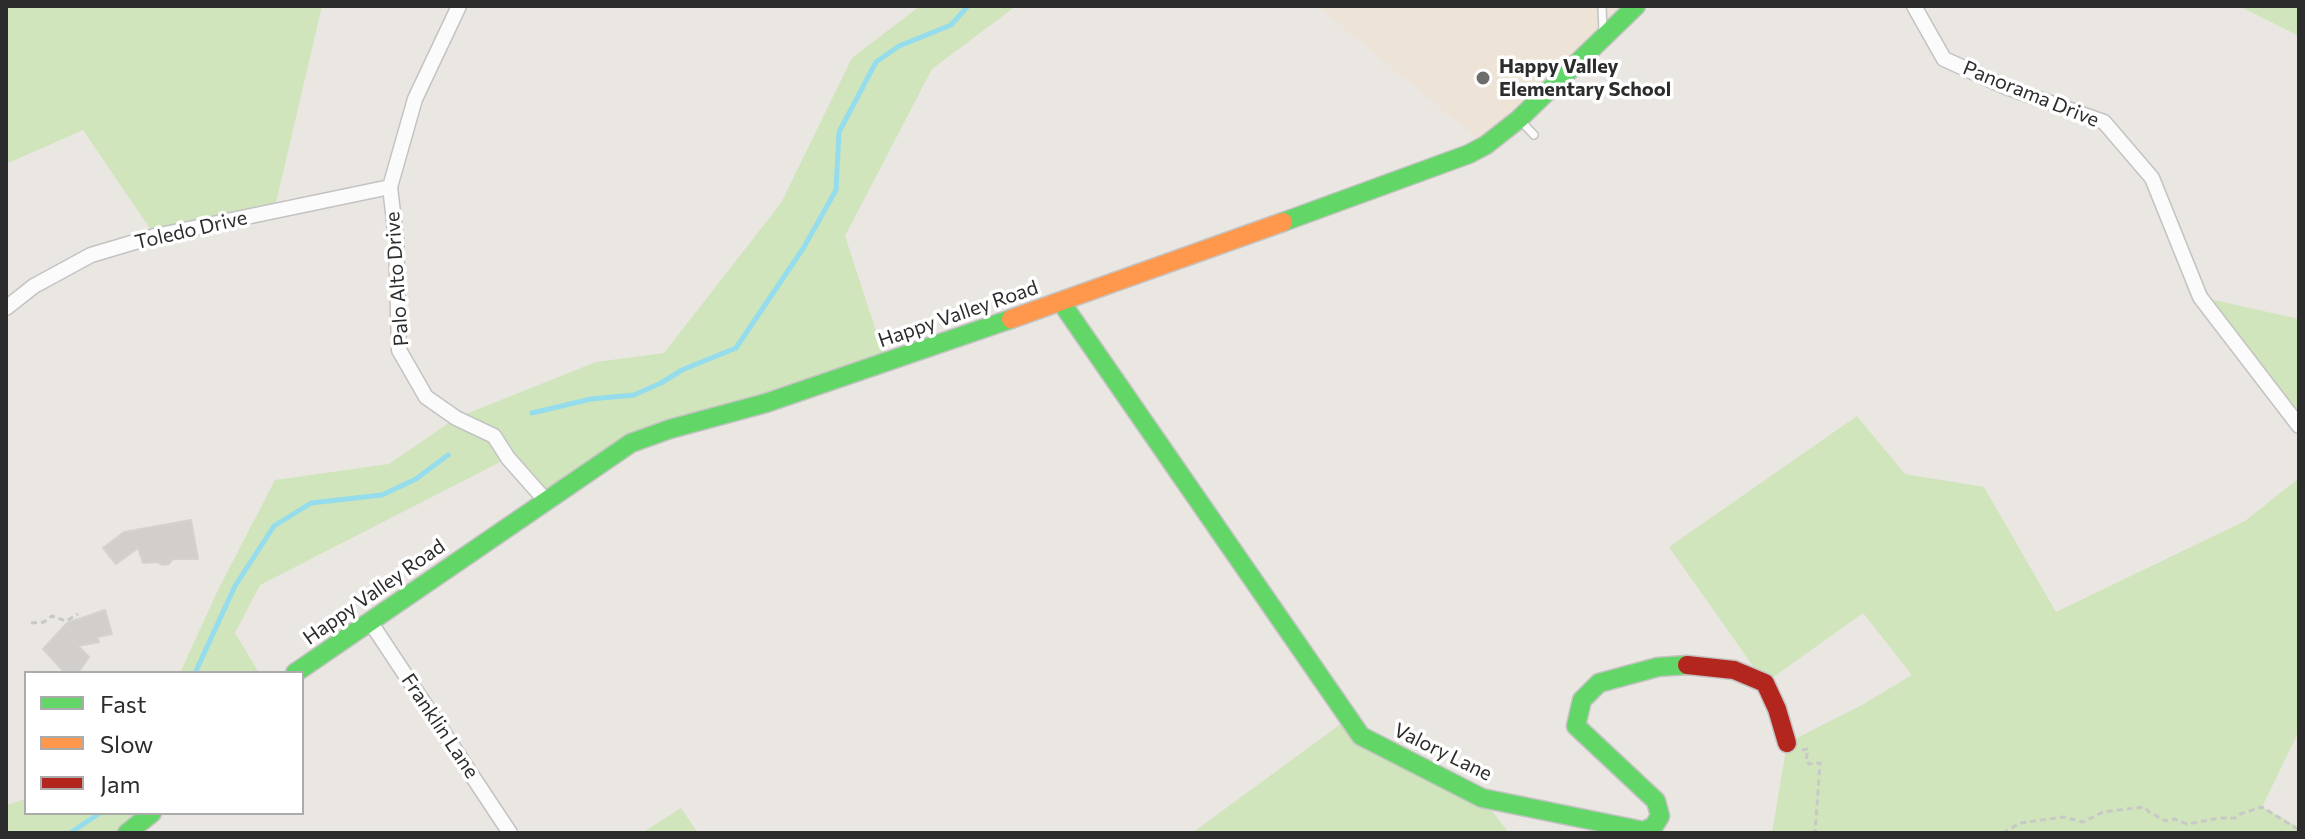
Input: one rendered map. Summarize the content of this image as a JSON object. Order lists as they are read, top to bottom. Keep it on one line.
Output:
{"streets":{"street":["Panorama Drive","Toledo Drive","Palo Alto Drive","Happy Valley Road","Franklin Lane","Valory Lane"]},"crossings":[["Toledo Drive","Palo Alto Drive"],["Palo Alto Drive","Happy Valley Road"],["Happy Valley Road","Franklin Lane"],["Happy Valley Road","Valory Lane"]],"places":["Happy Valley Elementary School"],"legend":["Fast","Slow","Jam"]}
